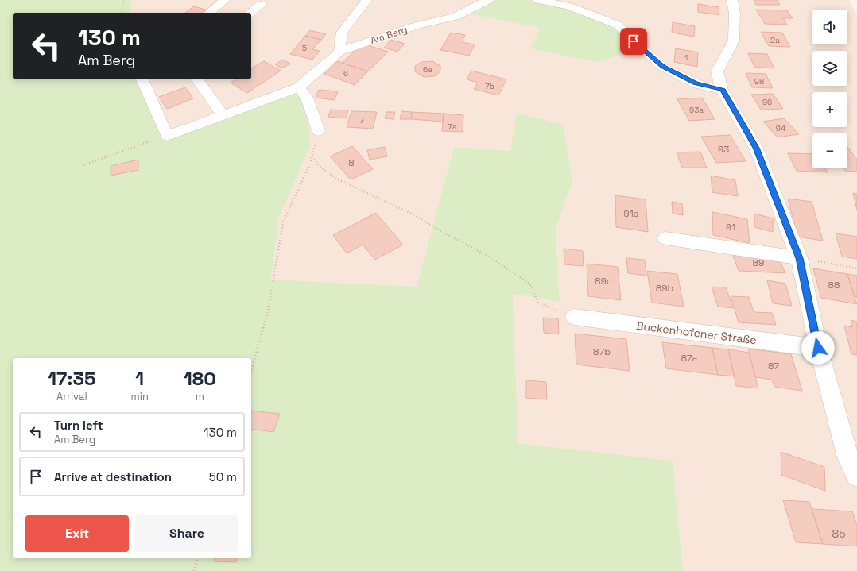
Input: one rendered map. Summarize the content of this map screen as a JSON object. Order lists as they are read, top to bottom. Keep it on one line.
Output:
{"streets":{"street":["Am Berg","Buckenhofener Straße"]},"house_numbers":["2a","5","1","6a","6","98","7b","96","93a","7","7a","94","93","8","91a","91","89","89c","88","89b","87b","87a","87","85"],"page":{"map_buttons":["+","−"],"turn":["130 m","Am Berg"],"eta":["17:35","Arrival","1","min","180","m"],"list":[{"name":"Turn left","note":"Am Berg","value":"130 m"},{"name":"Arrive at destination","value":"50 m"}],"buttons":["Exit","Share"]}}
